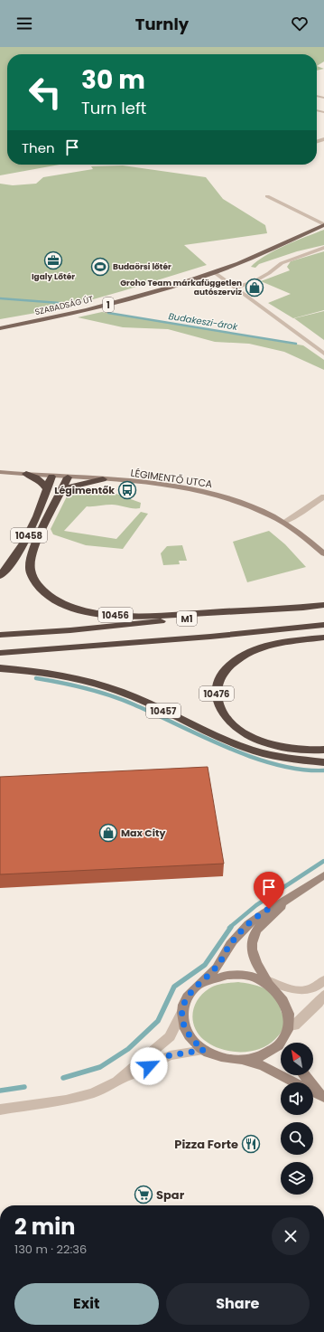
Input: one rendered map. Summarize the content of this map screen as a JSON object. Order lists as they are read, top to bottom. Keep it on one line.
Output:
{"streets":{"highway":["10458","10456","M1","10476","10457"],"main road":["1","SZABADSÁG ÚT","LÉGIMENTŐ UTCA"]},"crossings":[["LÉGIMENTŐ UTCA","10458"],["LÉGIMENTŐ UTCA","10456"],["10456","M1"]],"water":["Budakeszi-árok"],"places":{"office":["Igaly Lőtér"],"sports":["Budaörsi lőtér"],"shop":["Groho Team márkafüggetlen autószerviz","Max City"],"bus stop":["Légimentők"],"restaurant":["Pizza Forte"],"supermarket":["Spar"]},"north":"top left","page":{"header":"Turnly","turn":["30 m","Turn left"],"then":"Then","heading":["2 min","130 m · 22:36"],"buttons":["Exit","Share"]}}
